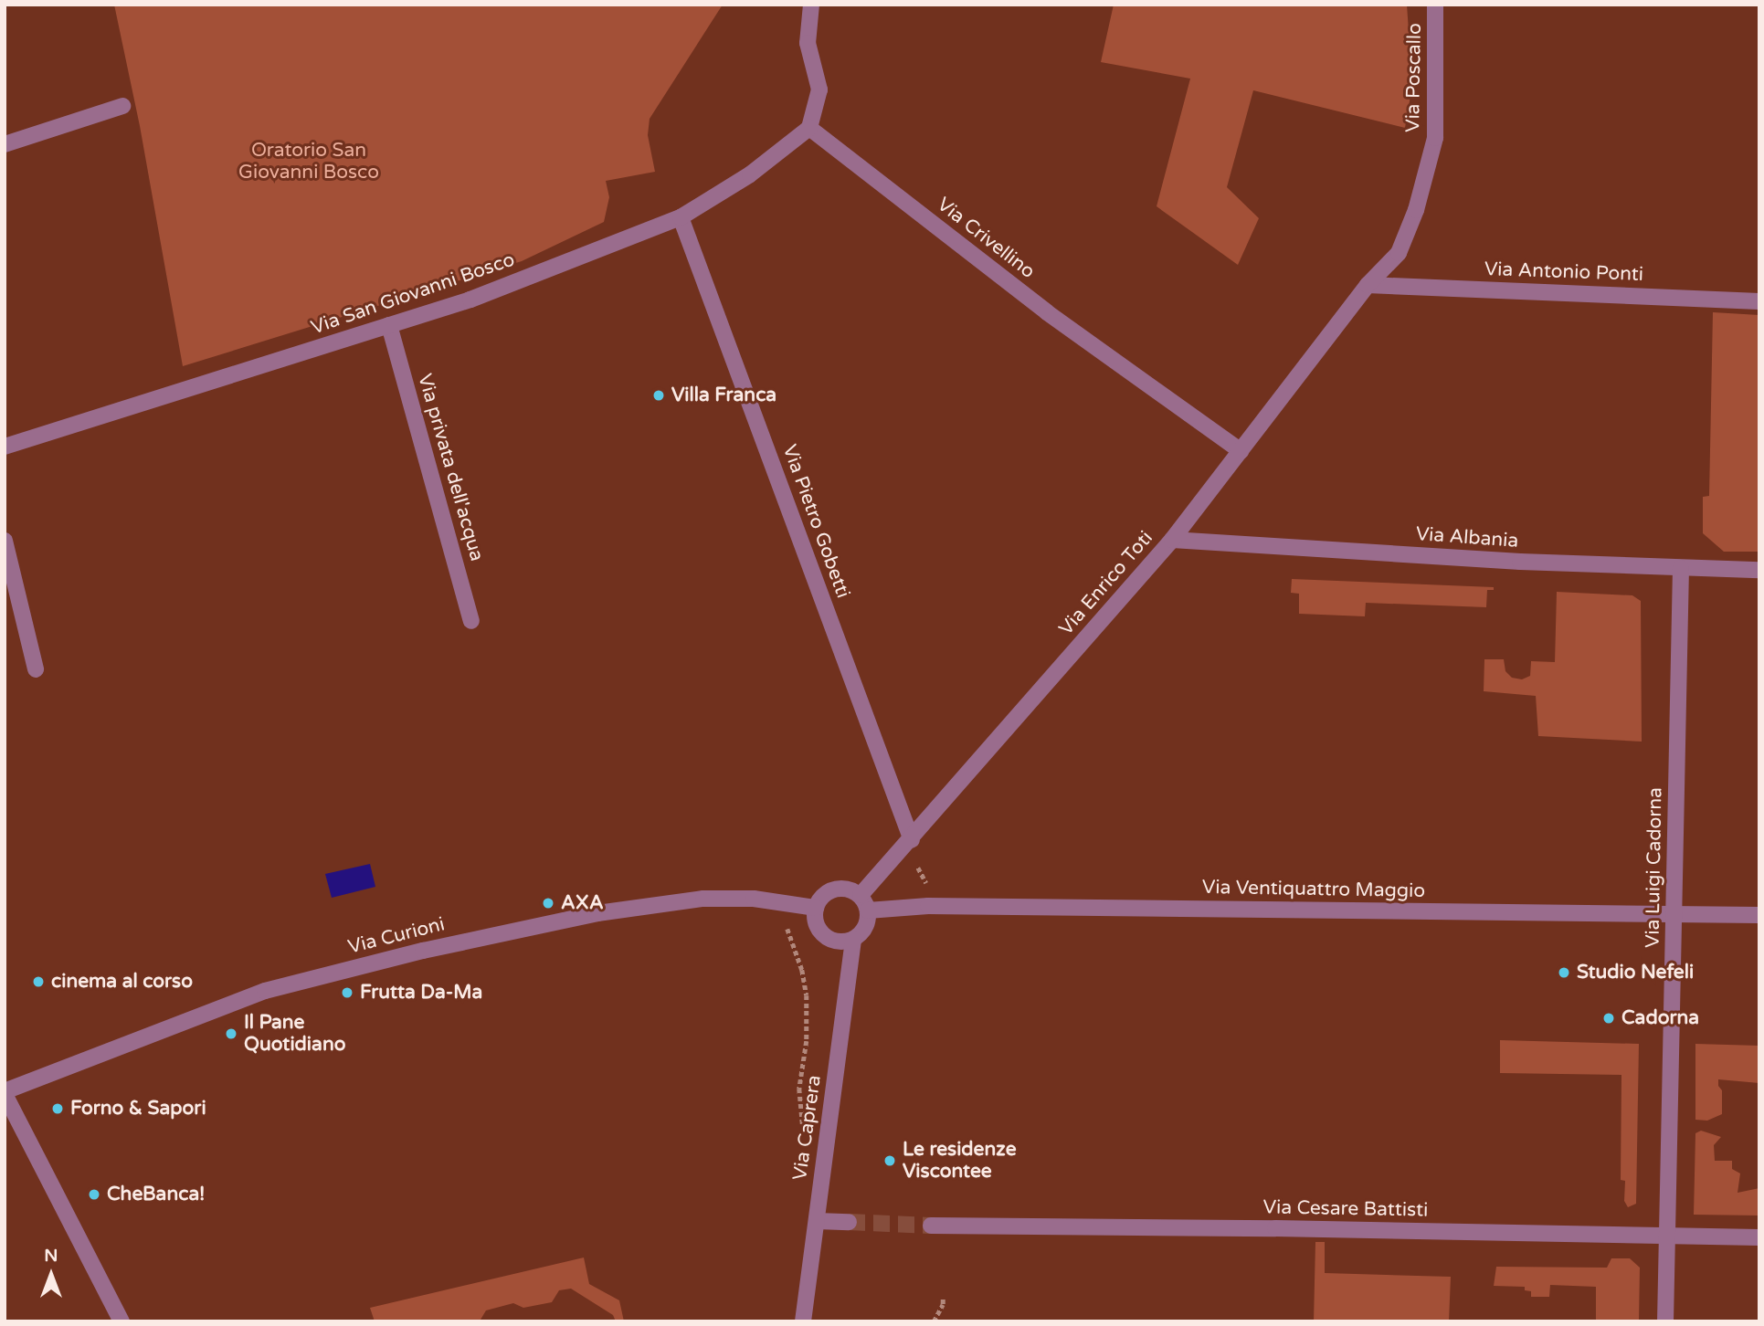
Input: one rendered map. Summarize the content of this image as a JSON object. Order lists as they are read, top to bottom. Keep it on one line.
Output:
{"streets":{"street":["Via Poscallo","Via Crivellino","Via Antonio Ponti","Via San Giovanni Bosco","Via privata dell'acqua","Via Pietro Gobetti","Via Albania","Via Enrico Toti","Via Luigi Cadorna","Via Ventiquattro Maggio","Via Curioni","Via Caprera","Via Cesare Battisti"]},"crossings":[["Via Poscallo","Via Antonio Ponti"],["Via Poscallo","Via Enrico Toti"],["Via Crivellino","Via San Giovanni Bosco"],["Via Crivellino","Via Enrico Toti"],["Via Antonio Ponti","Via Enrico Toti"],["Via San Giovanni Bosco","Via privata dell'acqua"],["Via San Giovanni Bosco","Via Pietro Gobetti"],["Via Pietro Gobetti","Via Enrico Toti"],["Via Albania","Via Enrico Toti"],["Via Albania","Via Luigi Cadorna"],["Via Enrico Toti","Via Ventiquattro Maggio"],["Via Enrico Toti","Via Curioni"],["Via Enrico Toti","Via Caprera"],["Via Luigi Cadorna","Via Ventiquattro Maggio"],["Via Luigi Cadorna","Via Cesare Battisti"],["Via Ventiquattro Maggio","Via Curioni"],["Via Ventiquattro Maggio","Via Caprera"],["Via Curioni","Via Caprera"]],"parks":["Oratorio San Giovanni Bosco"],"places":["Villa Franca","AXA","Studio Nefeli","cinema al corso","Frutta Da-Ma","Cadorna","Il Pane Quotidiano","Forno & Sapori","Le residenze Viscontee","CheBanca!"],"north":"top"}
